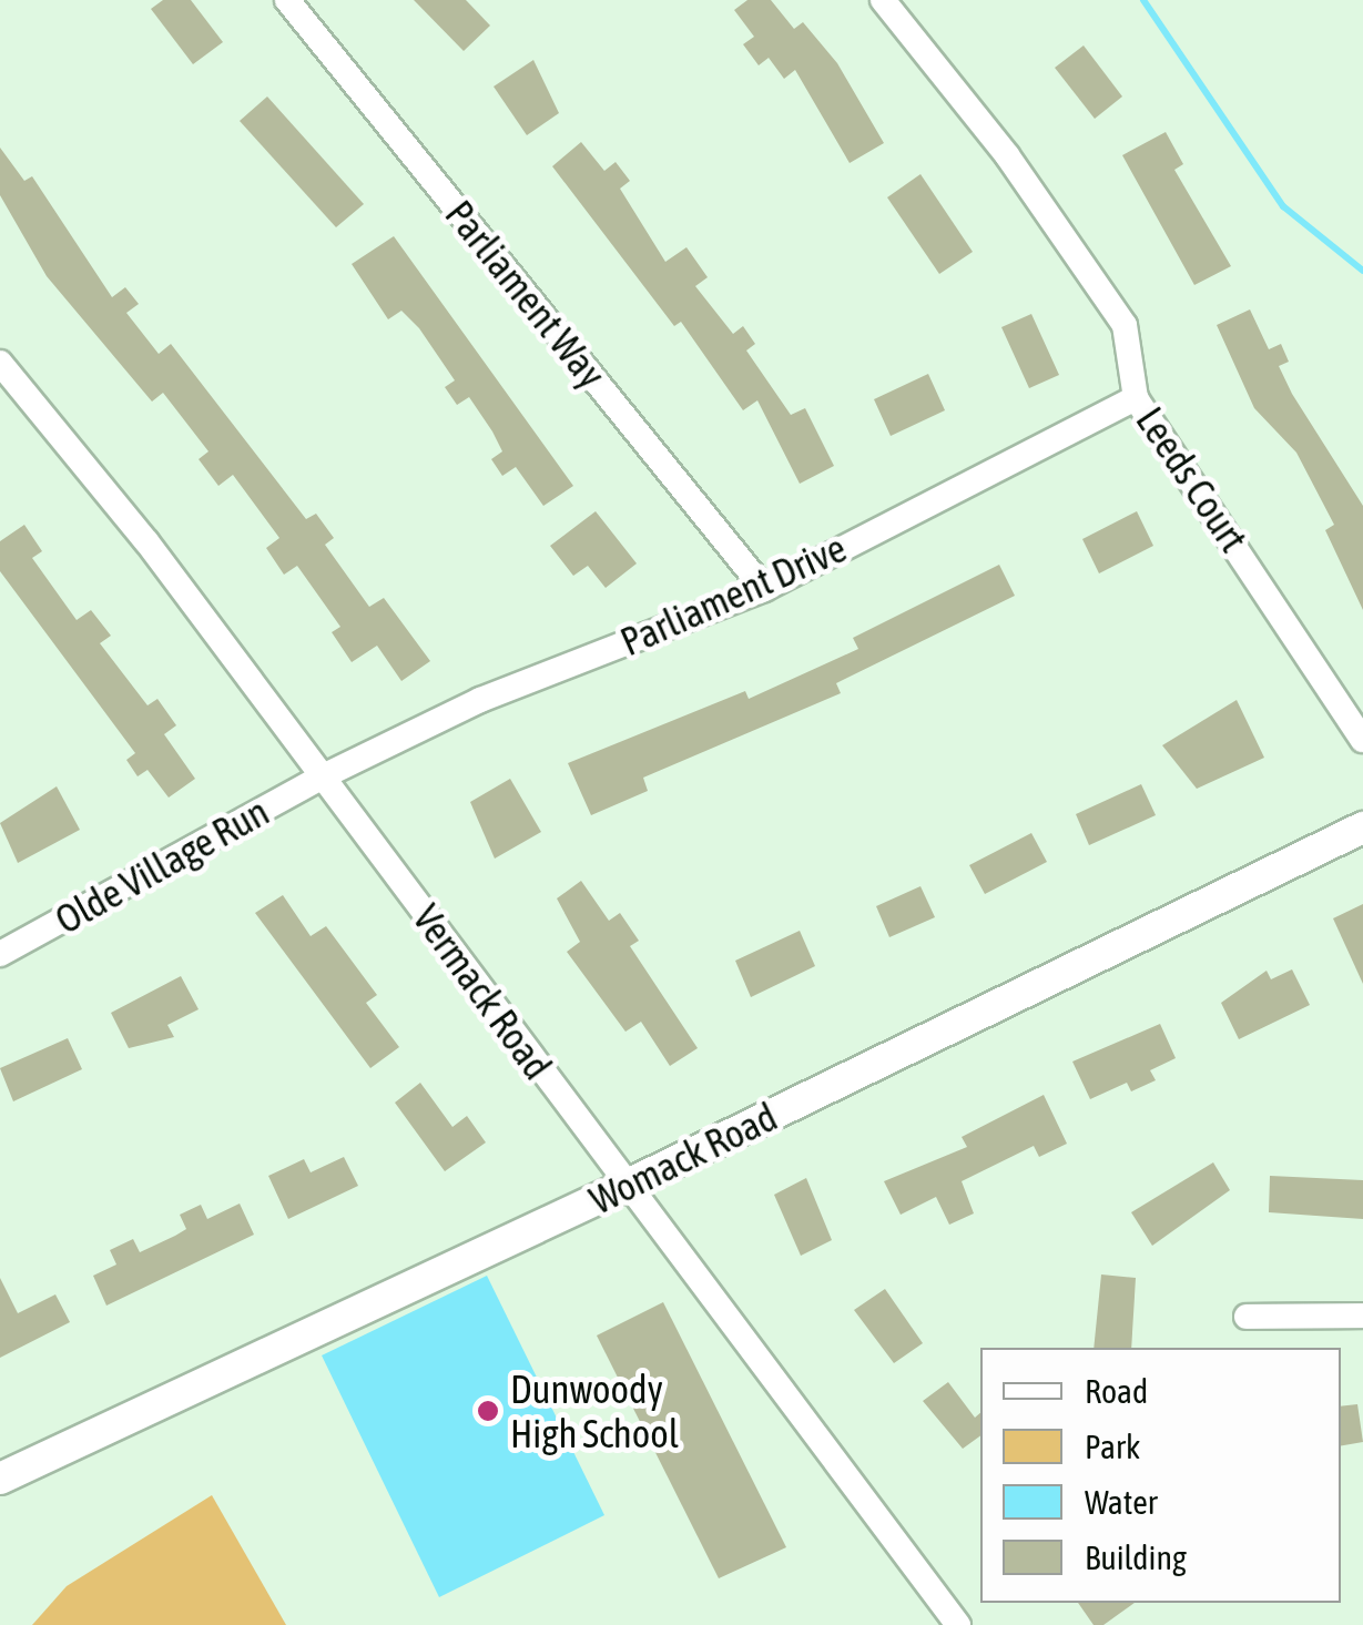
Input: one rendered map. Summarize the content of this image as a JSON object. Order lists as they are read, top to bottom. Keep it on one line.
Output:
{"streets":{"street":["Parliament Way","Leeds Court","Parliament Drive","Olde Village Run","Vermack Road","Womack Road"]},"crossings":[["Parliament Way","Parliament Drive"],["Leeds Court","Parliament Drive"],["Parliament Drive","Olde Village Run"],["Parliament Drive","Vermack Road"],["Olde Village Run","Vermack Road"],["Vermack Road","Womack Road"]],"places":["Dunwoody High School"],"legend":["Road","Park","Water","Building"]}
